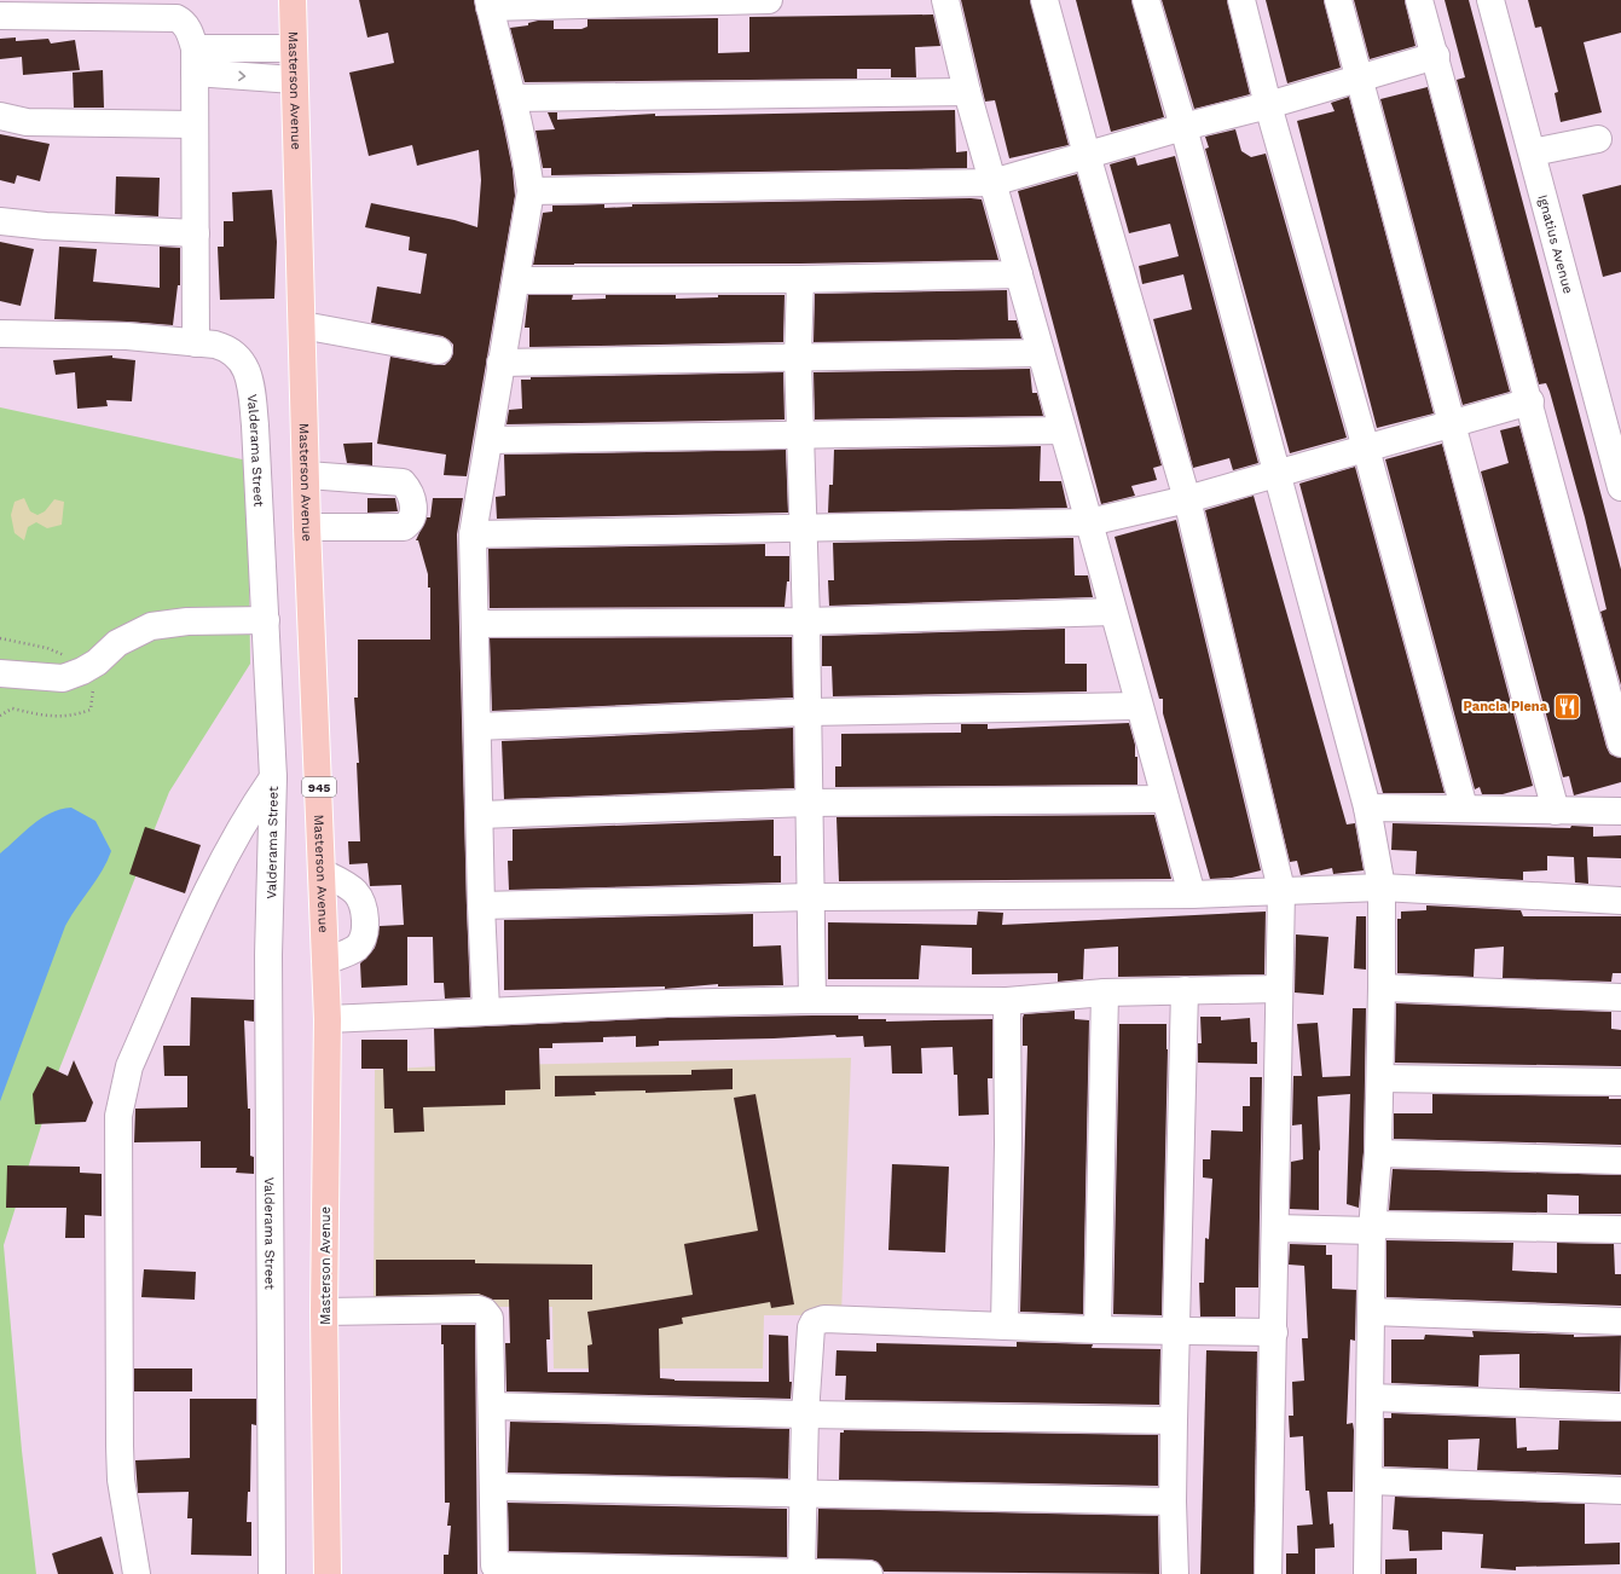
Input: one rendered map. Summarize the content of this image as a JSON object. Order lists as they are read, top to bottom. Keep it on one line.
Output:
{"streets":{"main road":["Masterson Avenue","945"],"street":["Ignatius Avenue","Valderama Street"]},"places":{"restaurant":["Pancia Piena"]}}
